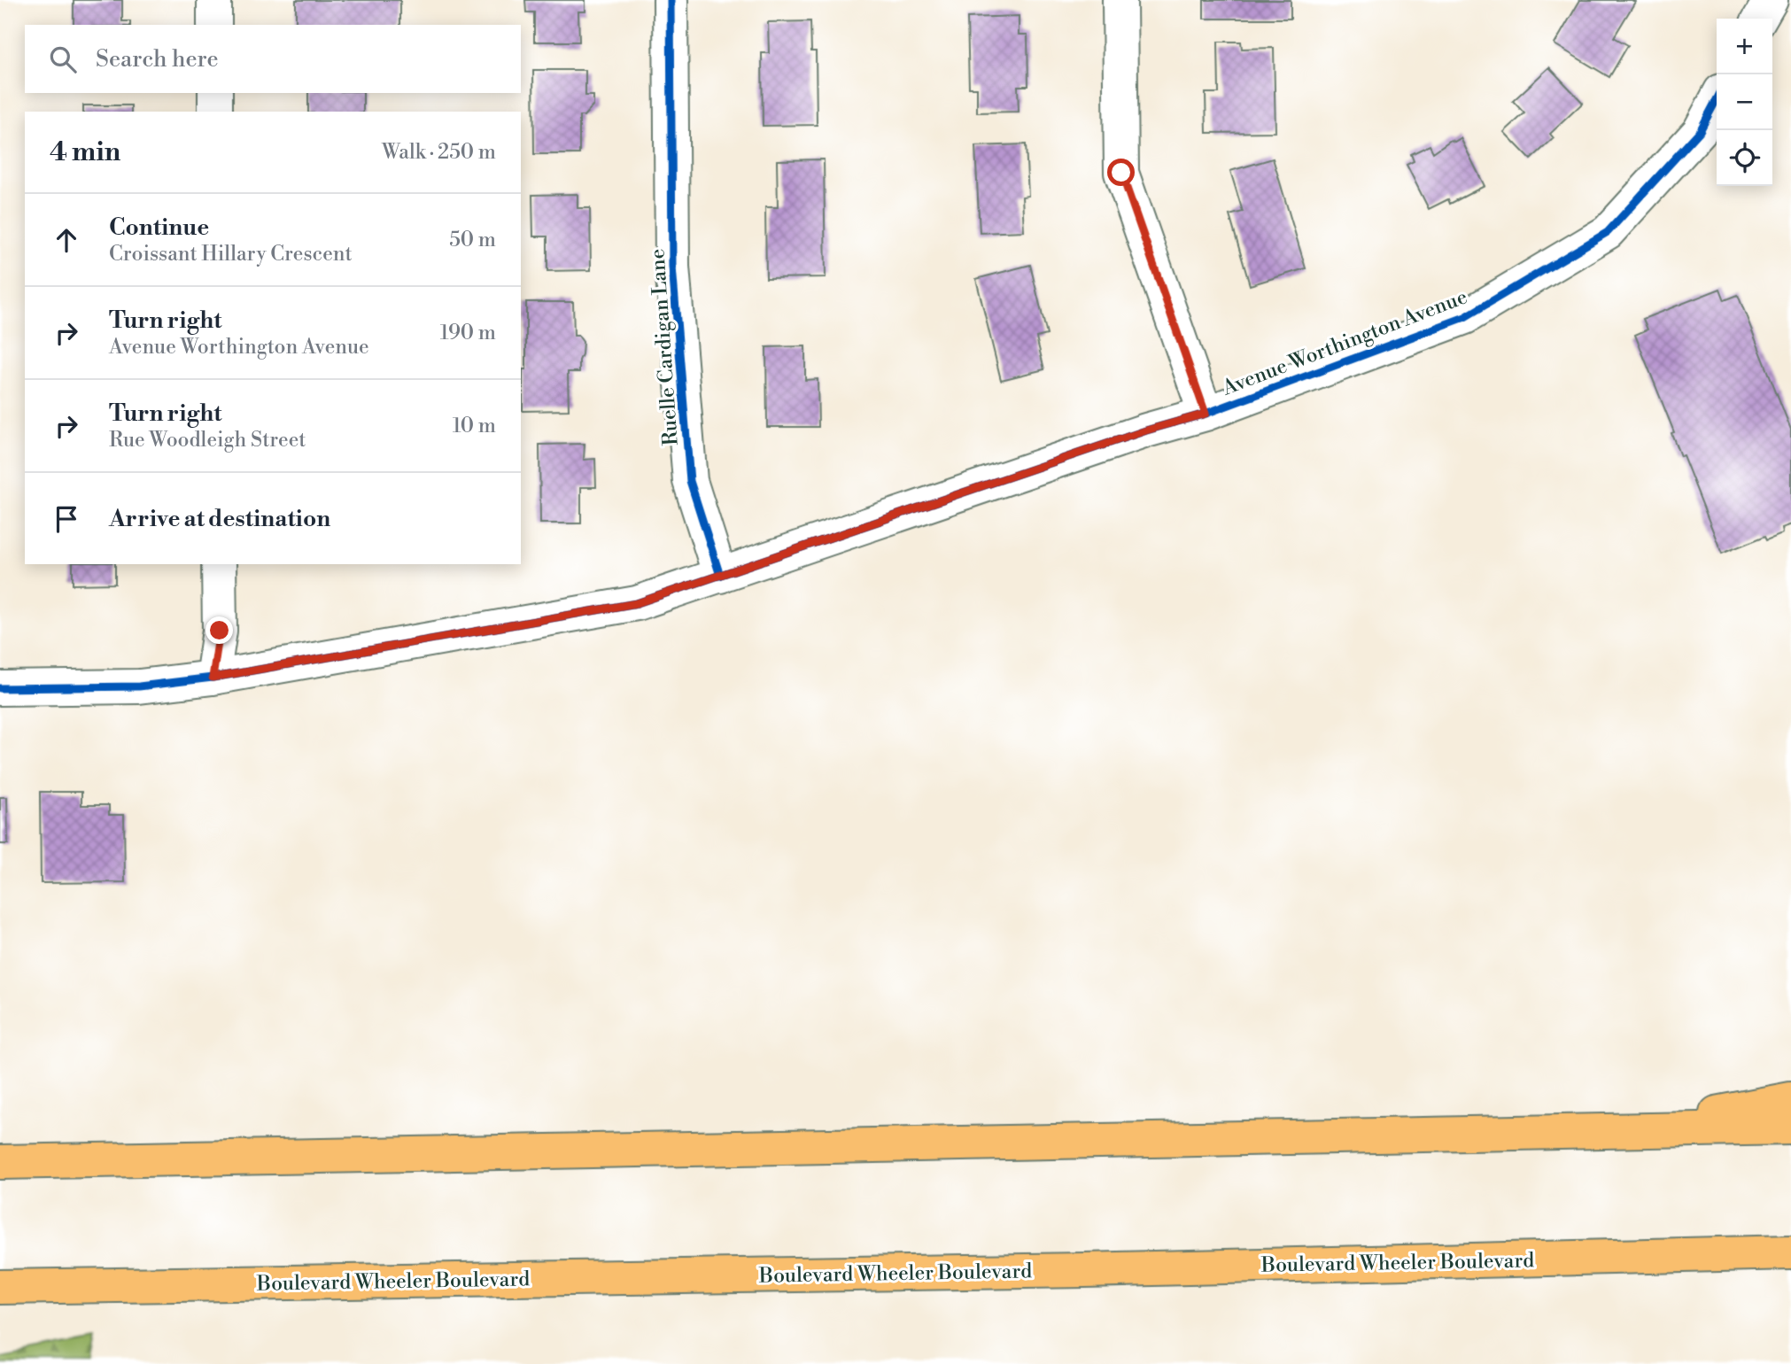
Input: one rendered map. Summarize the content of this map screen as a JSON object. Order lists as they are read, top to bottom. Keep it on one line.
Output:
{"streets":{"highway":["Boulevard Wheeler Boulevard"],"street":["Avenue Worthington Avenue","Ruelle Cardigan Lane"]},"crossings":[["Avenue Worthington Avenue","Ruelle Cardigan Lane"]],"page":{"map_buttons":["+","−"],"search":"Search here","heading":["4 min","Walk · 250 m"],"list":[["Continue","Croissant Hillary Crescent","50 m"],["Turn right","Avenue Worthington Avenue","190 m"],["Turn right","Rue Woodleigh Street","10 m"],"Arrive at destination"]}}
